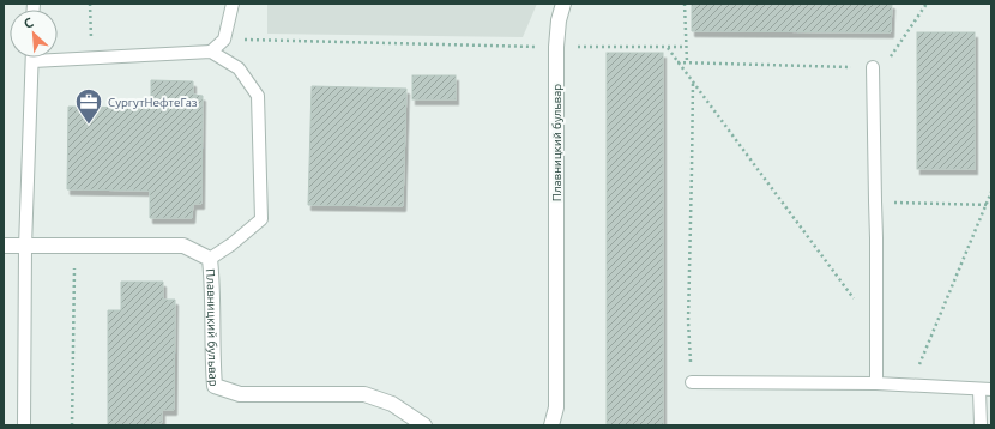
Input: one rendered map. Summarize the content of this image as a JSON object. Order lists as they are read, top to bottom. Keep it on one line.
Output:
{"streets":{"street":["Плавницкий бульвар"]},"places":{"office":["СургутНефтеГаз"]},"north":"top left"}
